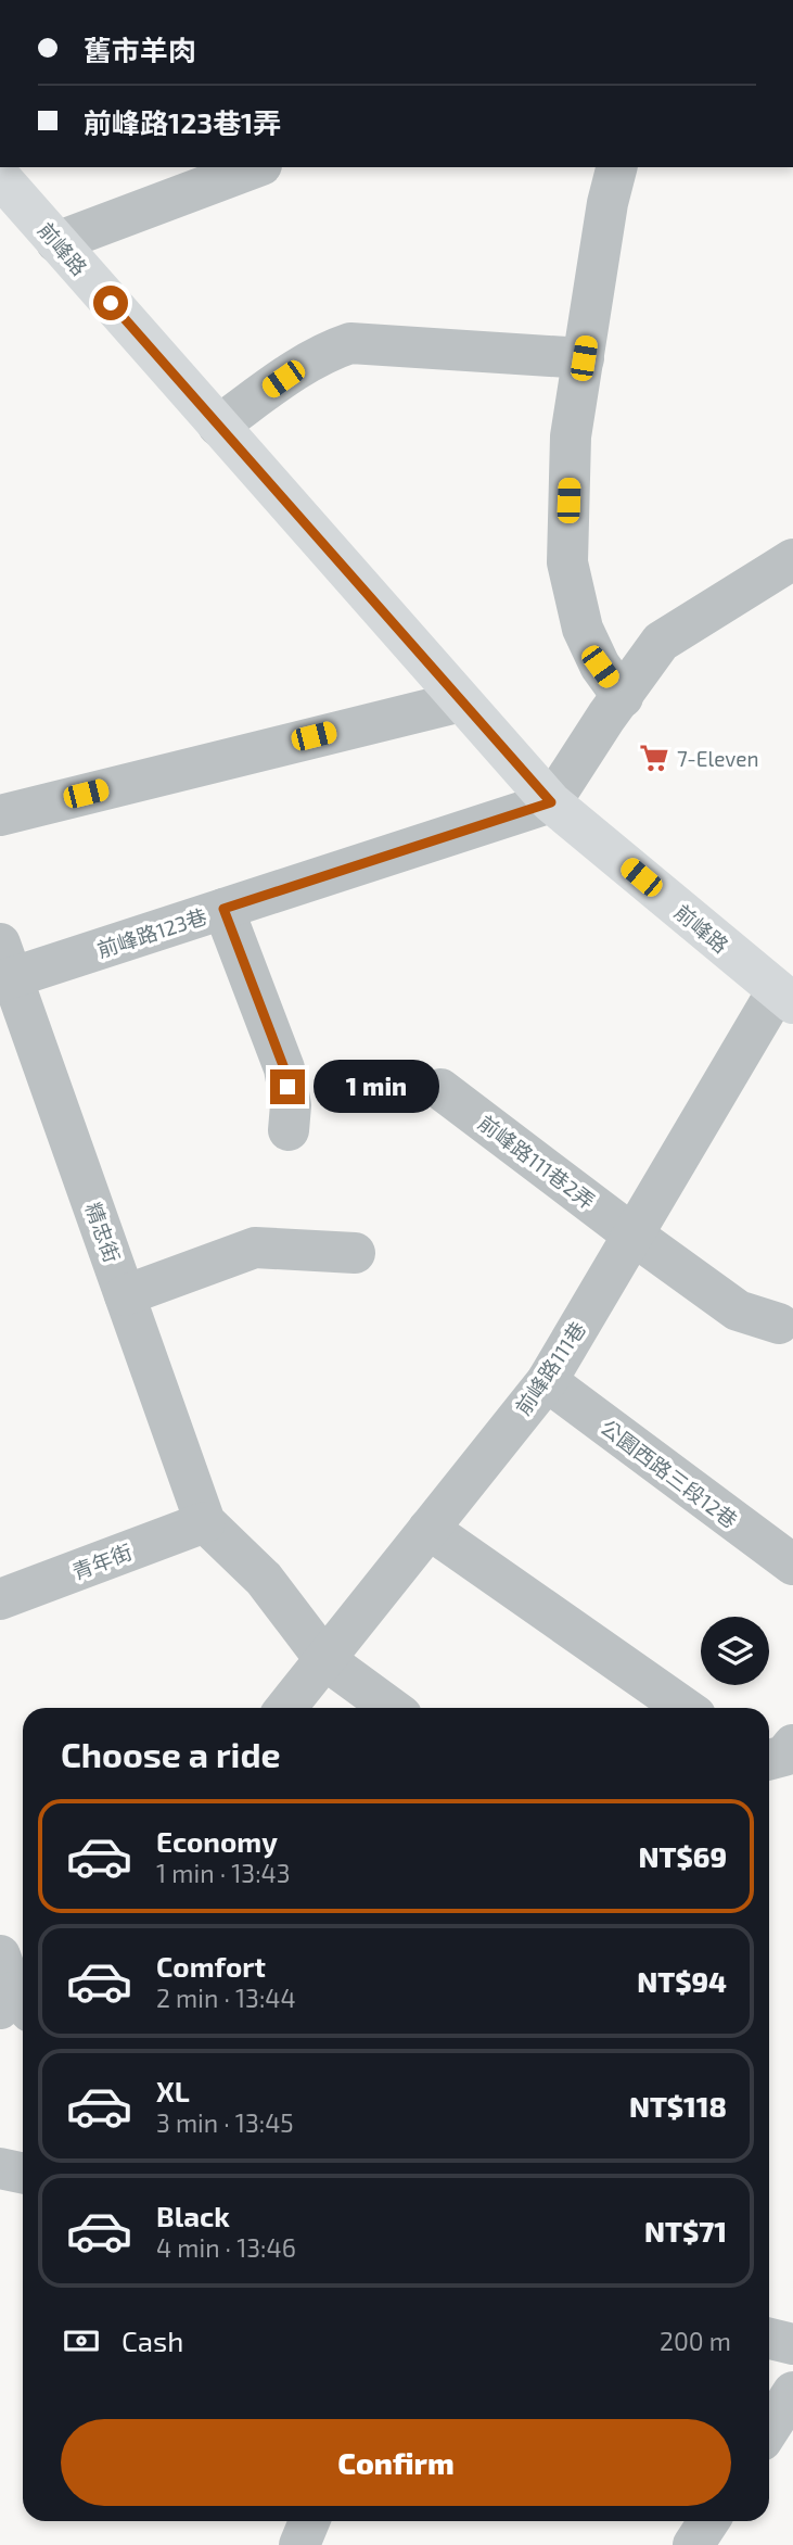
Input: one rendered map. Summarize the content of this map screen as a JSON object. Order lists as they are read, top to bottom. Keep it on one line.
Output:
{"streets":{"main road":["前峰路"],"street":["前峰路123巷","前峰路111巷2弄","精忠街","前峰路111巷","公園西路三段12巷","青年街"]},"crossings":[["前峰路","前峰路123巷"],["前峰路","前峰路111巷"],["前峰路123巷","精忠街"],["前峰路111巷2弄","前峰路111巷"],["精忠街","青年街"],["前峰路111巷","公園西路三段12巷"]],"places":{"supermarket":["7-Eleven"]},"page":{"banner":["舊市羊肉","前峰路123巷1弄"],"bubble":"1 min","heading":"Choose a ride","list":[{"name":"Economy","note":"1 min · 13:43","value":"NT$69"},{"name":"Comfort","note":"2 min · 13:44","value":"NT$94"},{"name":"XL","note":"3 min · 13:45","value":"NT$118"},{"name":"Black","note":"4 min · 13:46","value":"NT$71"}],"pay":["Cash","200 m"],"buttons":"Confirm"}}
